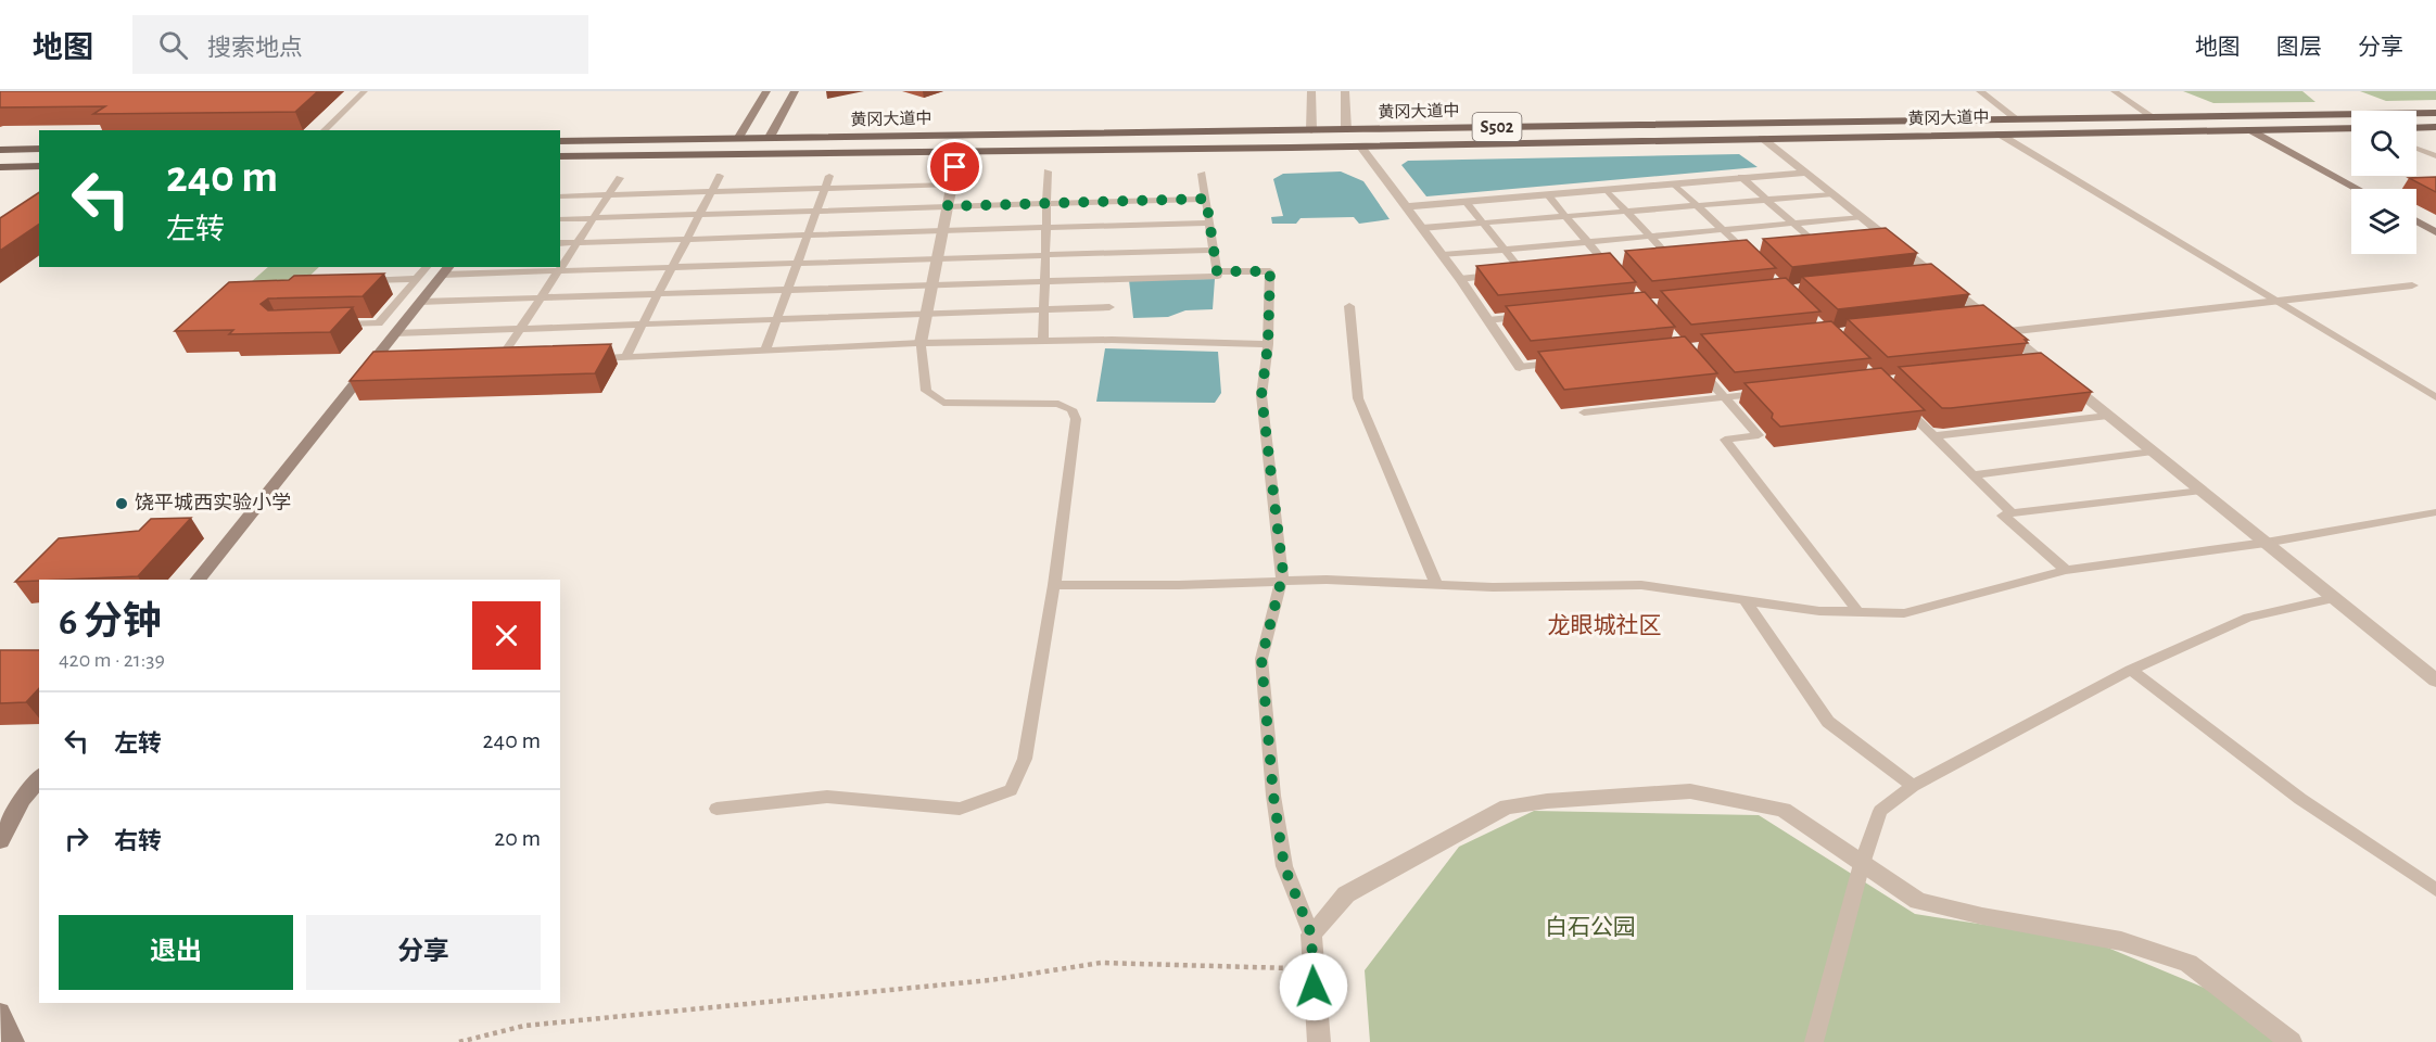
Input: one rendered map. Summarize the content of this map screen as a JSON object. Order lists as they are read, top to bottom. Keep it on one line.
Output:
{"streets":{"main road":["黄冈大道中","S502"]},"districts":["龙眼城社区"],"parks":["白石公园"],"places":["饶平城西实验小学"],"page":{"header":"地图","search":"搜索地点","nav":["地图","图层","分享"],"turn":["240 m","左转"],"heading":["6 分钟","420 m · 21:39"],"list":[{"name":"左转","value":"240 m"},{"name":"右转","value":"20 m"}],"buttons":["退出","分享"]}}
